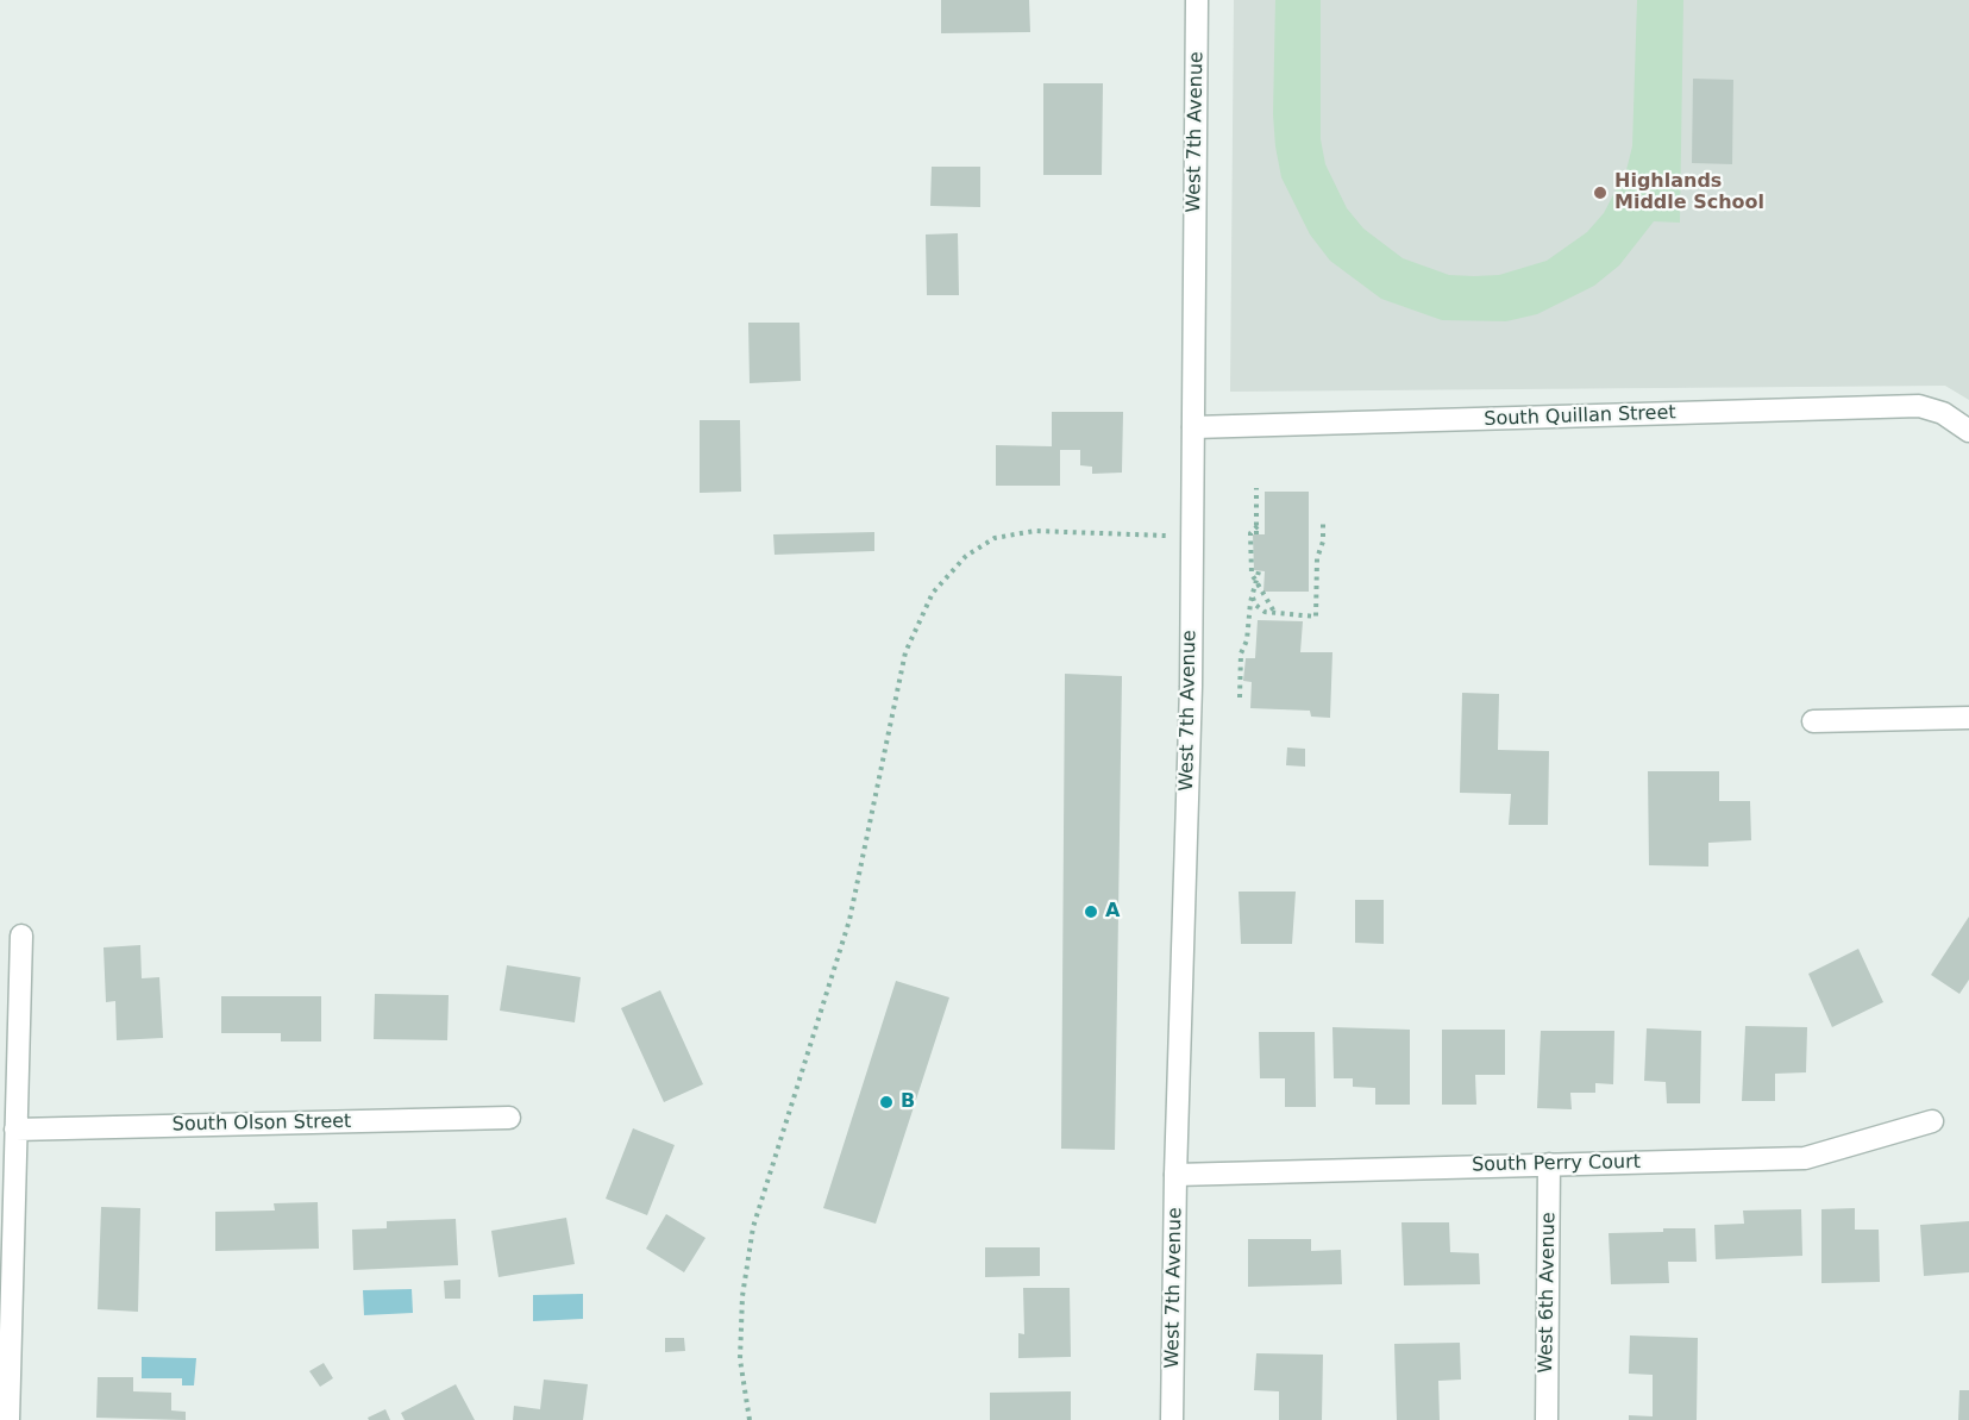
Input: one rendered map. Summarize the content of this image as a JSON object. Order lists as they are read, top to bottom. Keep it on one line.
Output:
{"streets":{"street":["West 7th Avenue","South Quillan Street","South Olson Street","South Perry Court","West 6th Avenue"]},"crossings":[["West 7th Avenue","South Quillan Street"],["West 7th Avenue","South Perry Court"],["South Perry Court","West 6th Avenue"]],"places":["Highlands Middle School","A","B"]}
